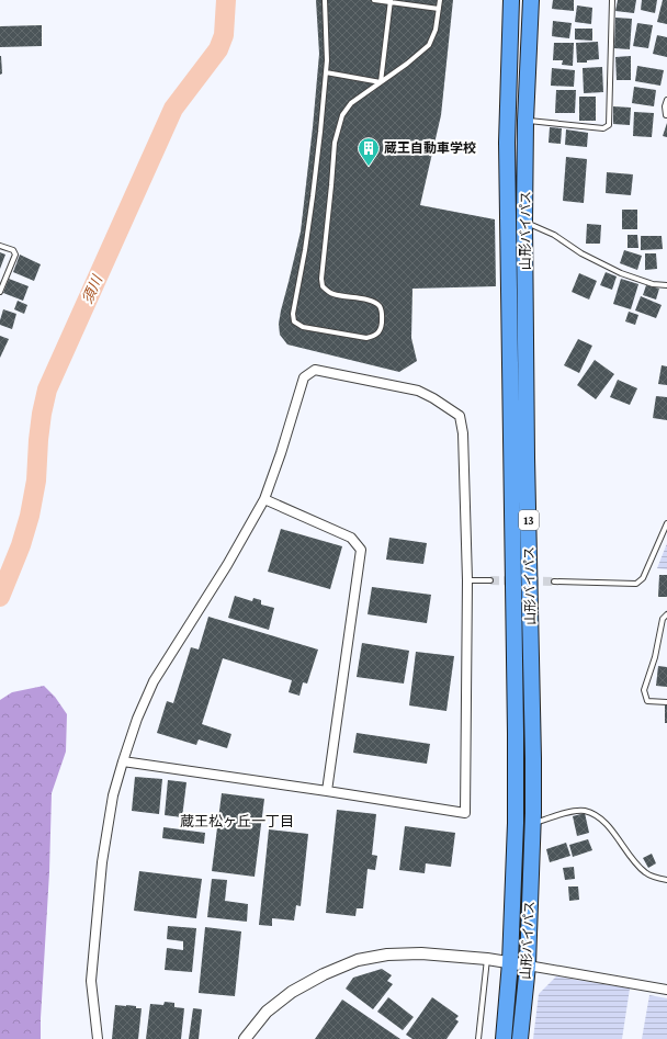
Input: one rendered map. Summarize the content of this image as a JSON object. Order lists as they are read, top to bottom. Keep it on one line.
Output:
{"streets":{"highway":["山形バイパス","13"]},"districts":["蔵王松ヶ丘一丁目"],"water":["須川"],"places":{"building":["蔵王自動車学校"]}}
